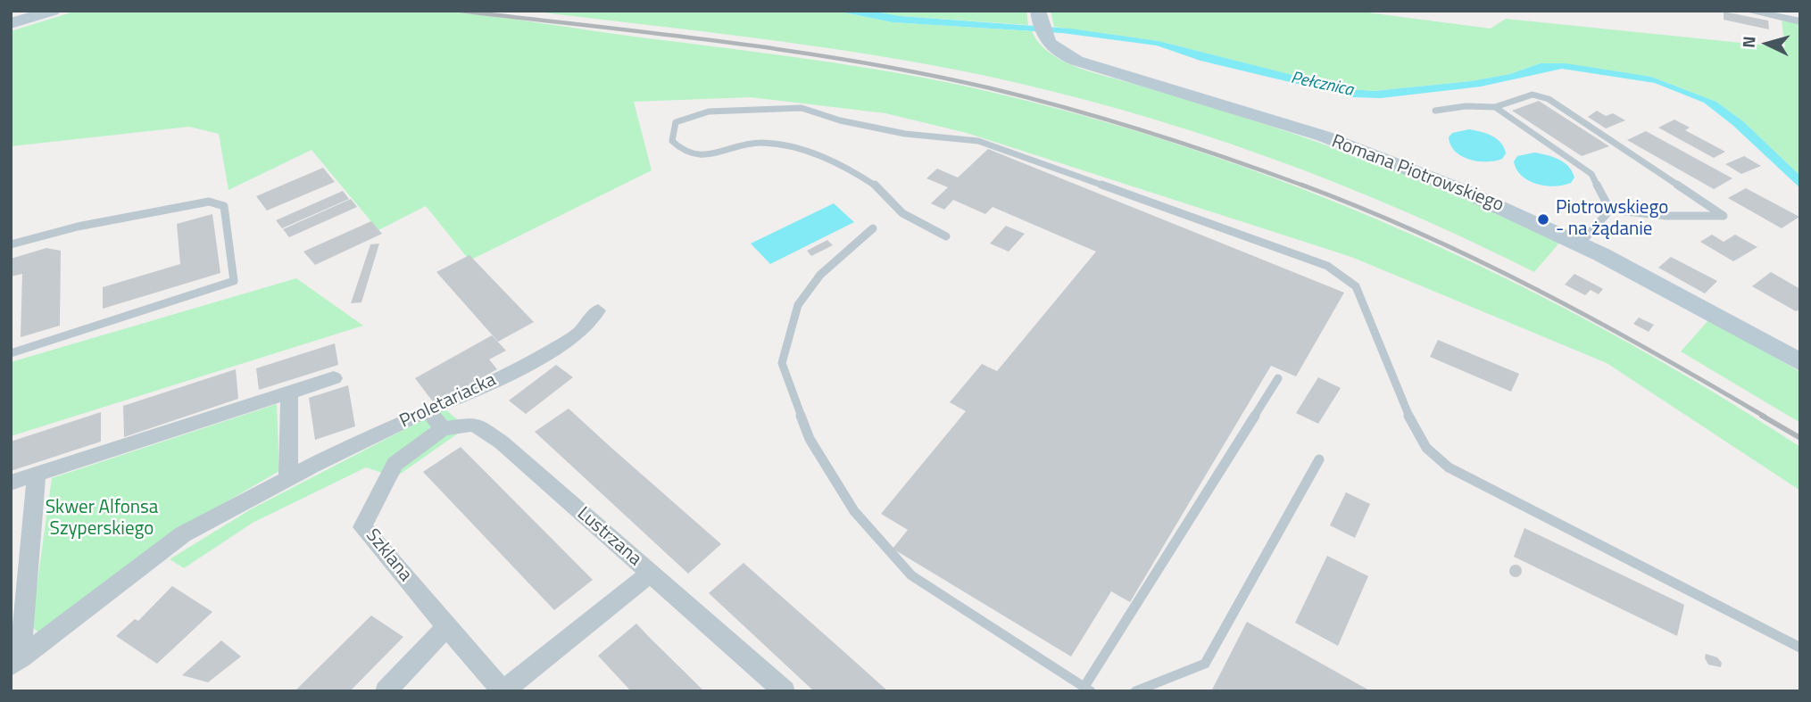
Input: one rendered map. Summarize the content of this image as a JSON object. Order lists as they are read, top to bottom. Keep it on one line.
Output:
{"streets":{"street":["Romana Piotrowskiego","Proletariacka","Lustrzana","Szklana"]},"crossings":[["Lustrzana","Szklana"]],"water":["Pełcznica"],"parks":["Skwer Alfonsa Szyperskiego"],"places":["Piotrowskiego - na żądanie"],"north":"left"}
